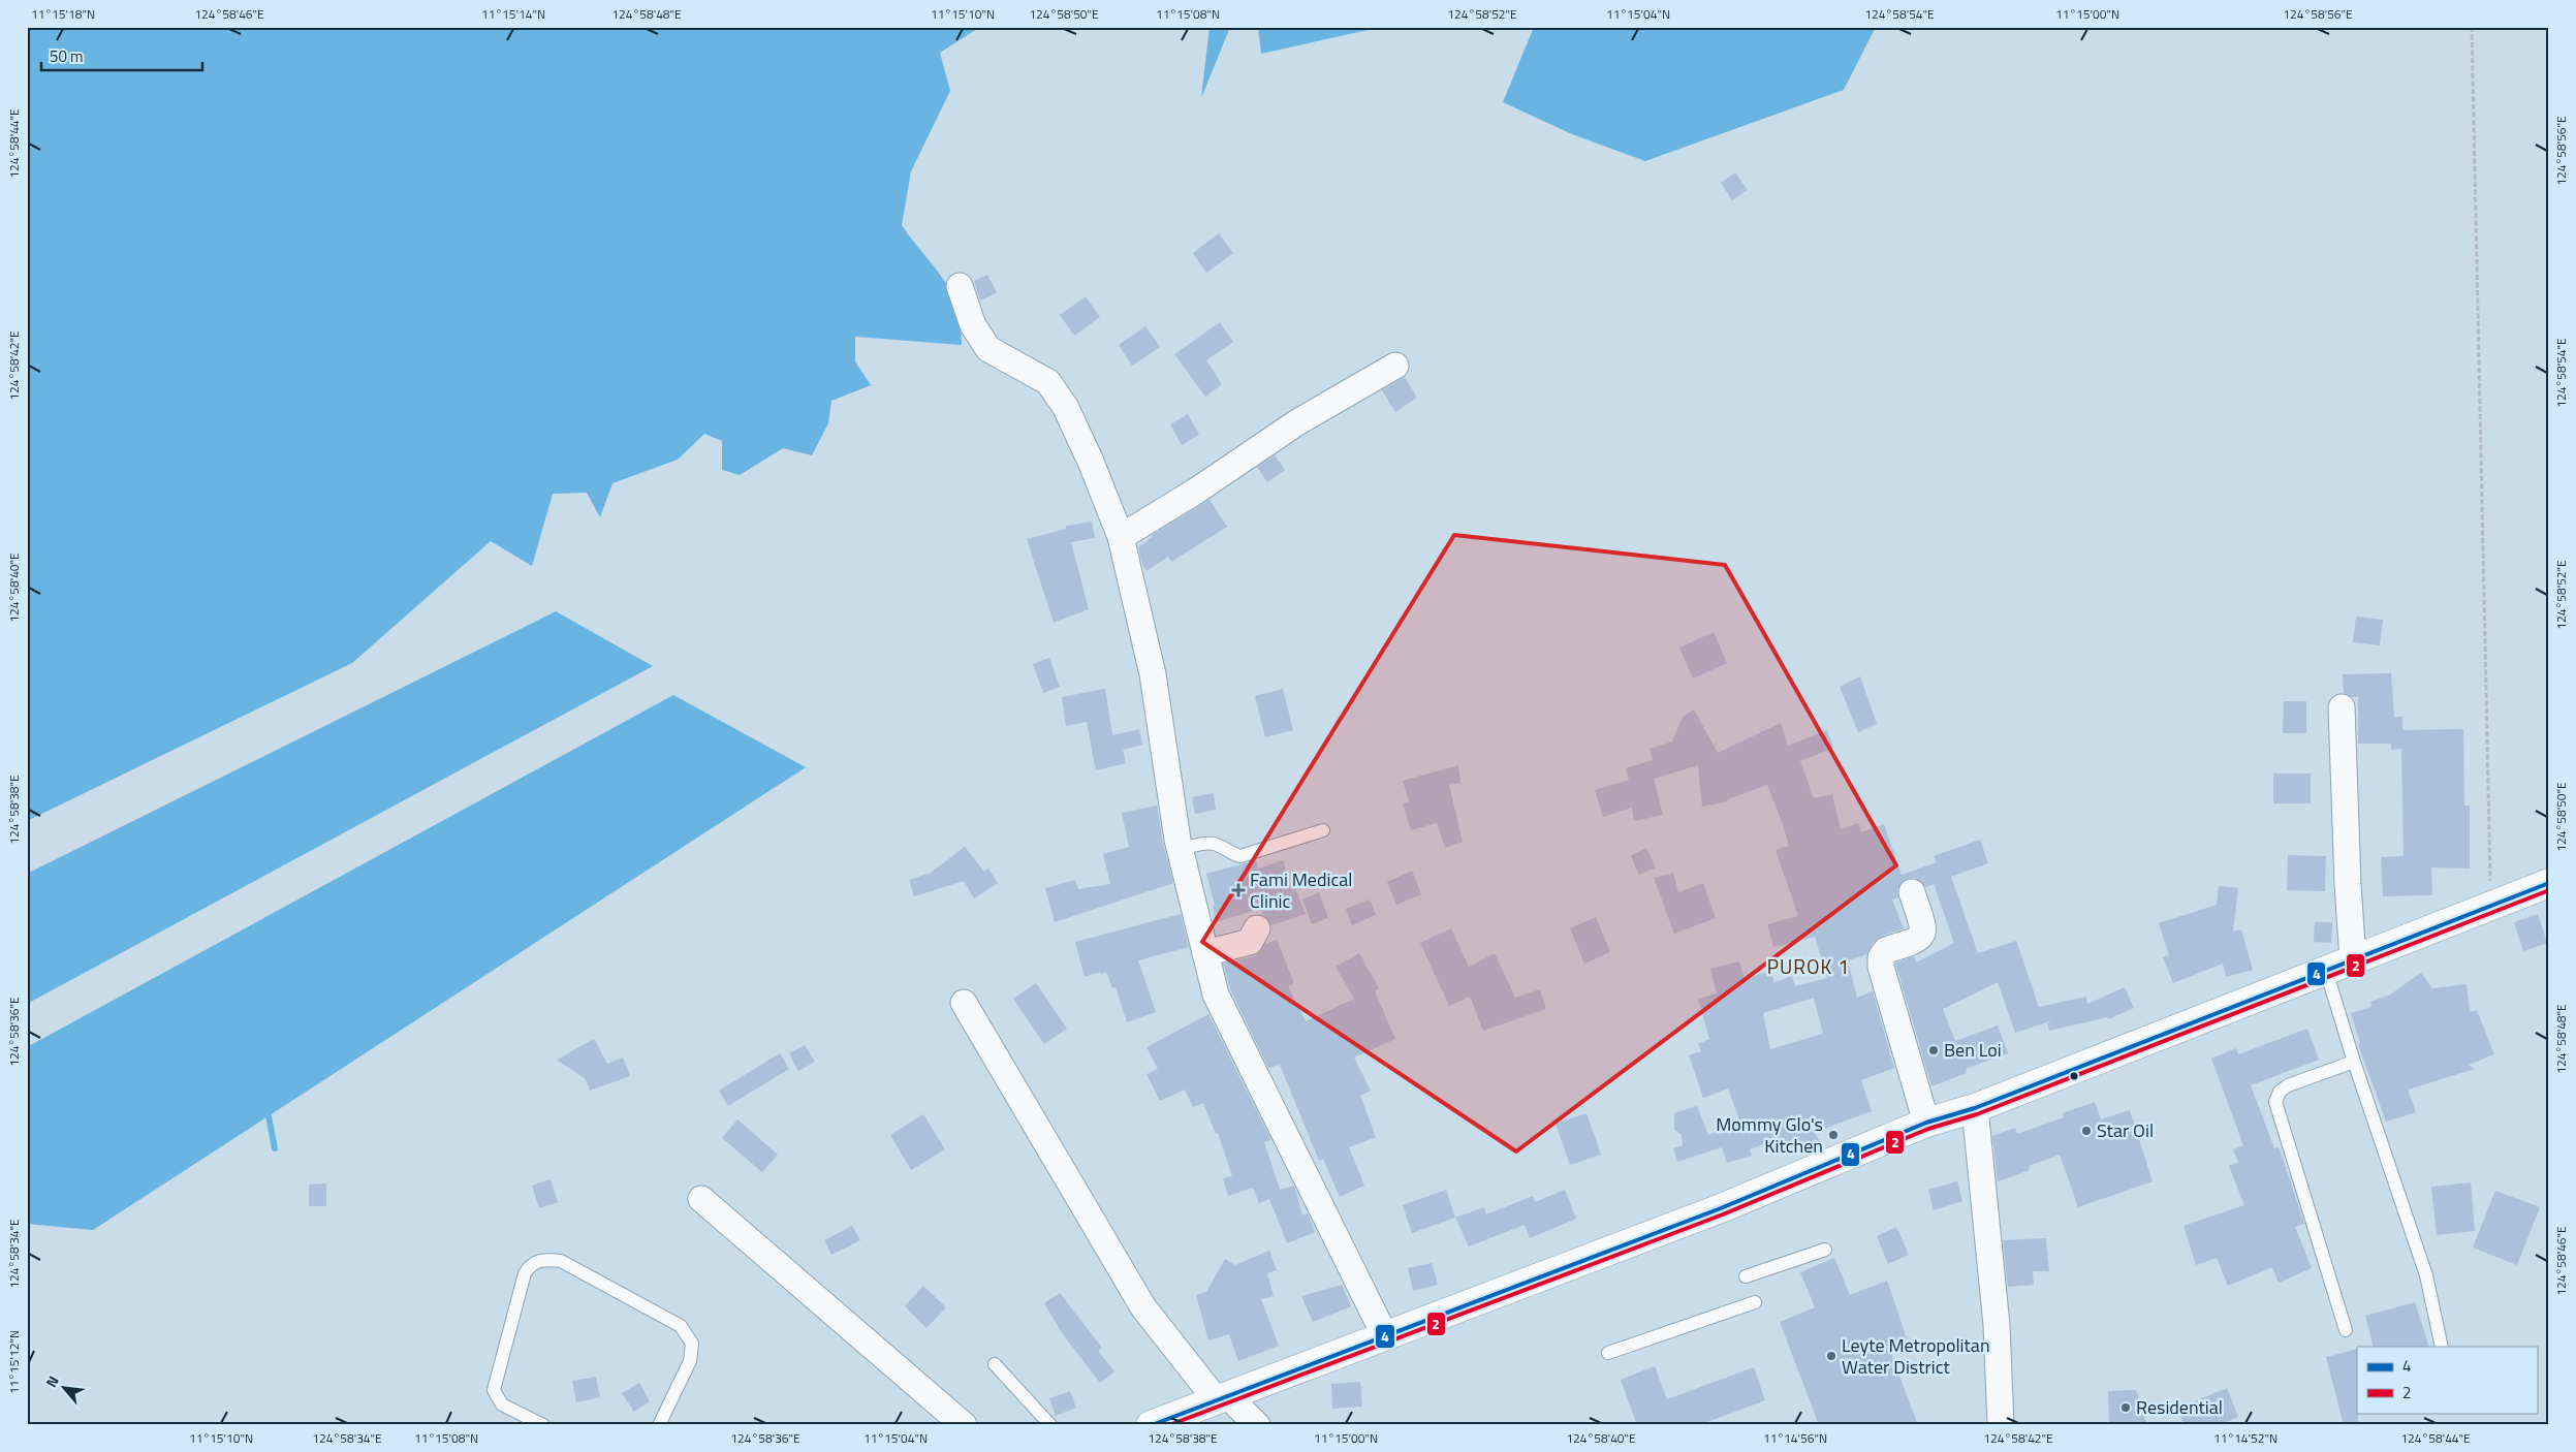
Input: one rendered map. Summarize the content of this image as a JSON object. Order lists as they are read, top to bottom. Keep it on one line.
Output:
{"districts":["PUROK 1"],"places":{"health":["Fami Medical Clinic"],"other":["Ben Loi","Star Oil","Mommy Glo's Kitchen","Leyte Metropolitan Water District","Residential"]},"lines":["transit line 4","transit line 2"],"legend":["4","2"],"scale_bar":"50 m","north":"top left","coordinates":["11°15'18\"N","124°58'46\"E","11°15'14\"N","124°58'48\"E","11°15'10\"N","124°58'50\"E","11°15'08\"N","124°58'52\"E","11°15'04\"N","124°58'54\"E","11°15'00\"N","124°58'56\"E","124°58'44\"E","124°58'42\"E","124°58'40\"E","124°58'38\"E","124°58'36\"E","124°58'34\"E","11°15'12\"N","11°14'56\"N","11°14'52\"N"]}
